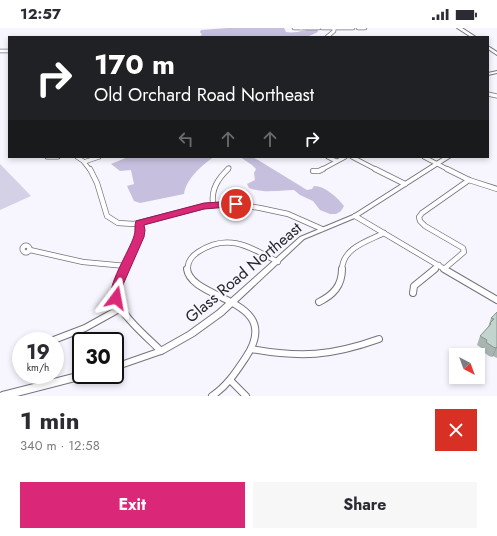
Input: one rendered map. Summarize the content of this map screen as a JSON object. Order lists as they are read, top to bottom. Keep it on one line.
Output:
{"streets":{"street":["Glass Road Northeast"]},"north":"bottom right","page":{"status":"12:57","turn":["170 m","Old Orchard Road Northeast"],"speed":"19 km/h","limit":"30","heading":["1 min","340 m · 12:58"],"buttons":["Exit","Share"]}}
